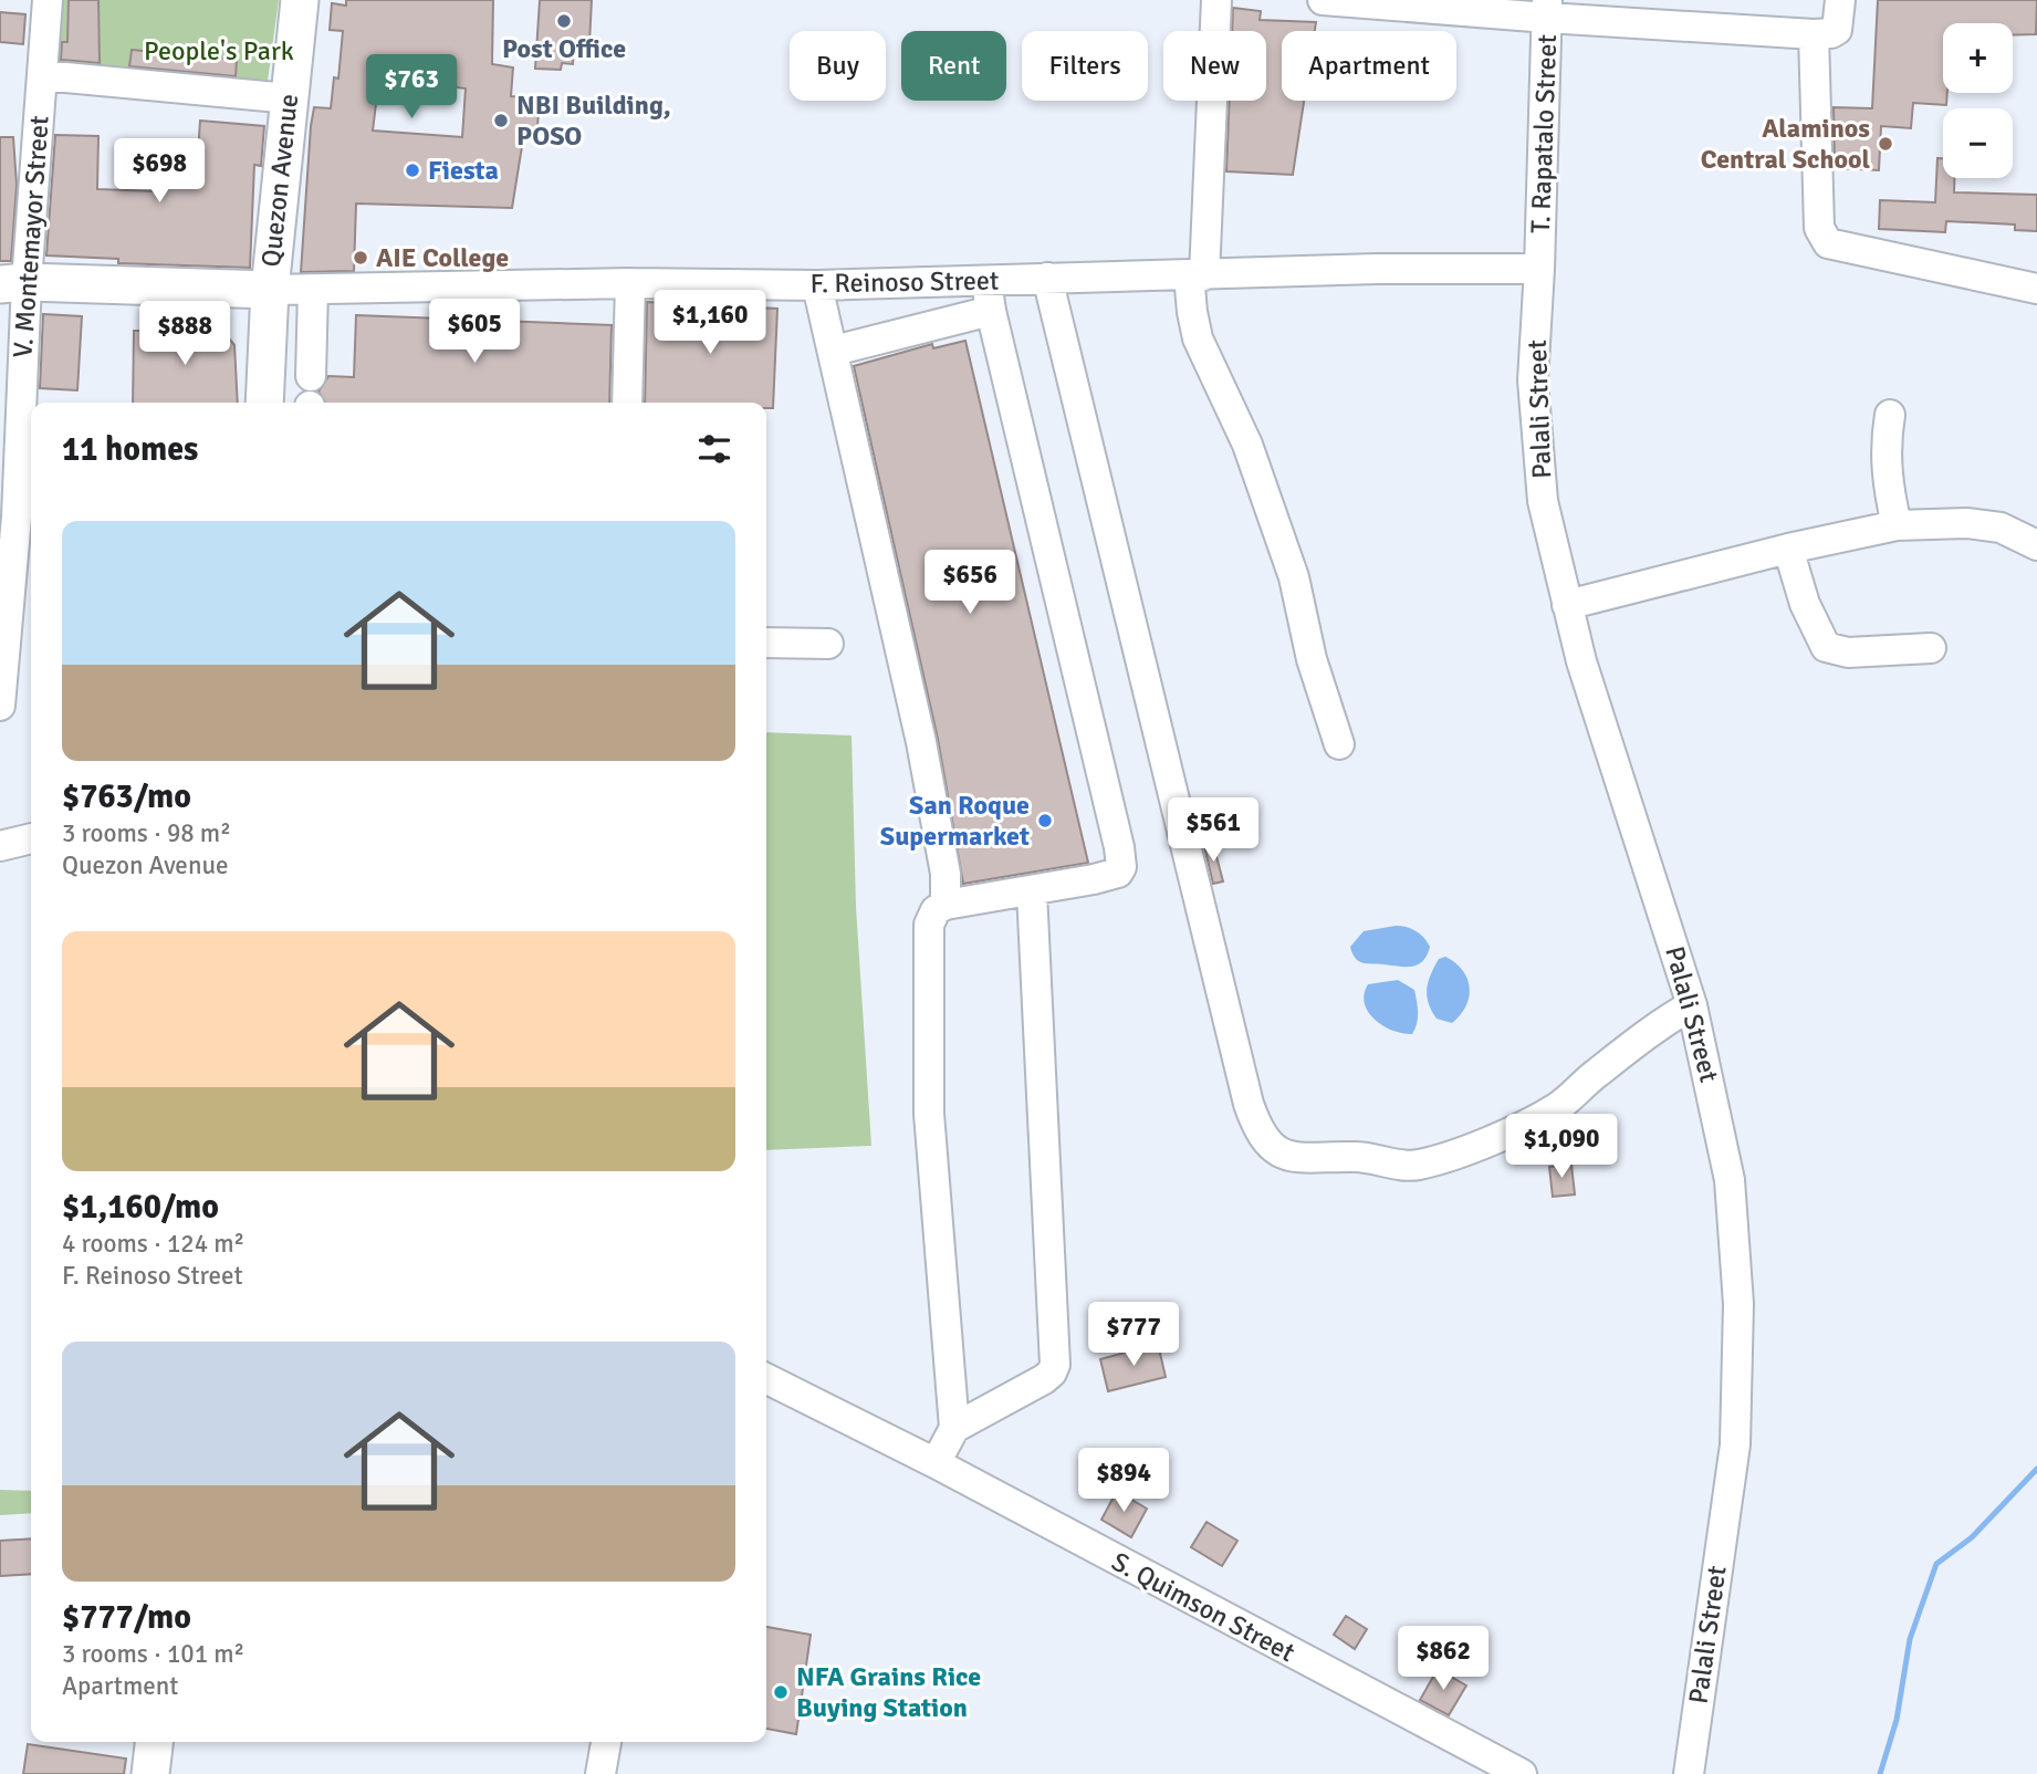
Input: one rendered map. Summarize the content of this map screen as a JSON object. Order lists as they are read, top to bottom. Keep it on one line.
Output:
{"streets":{"main road":["Quezon Avenue"],"street":["T. Rapatalo Street","V. Montemayor Street","F. Reinoso Street","Palali Street","S. Quimson Street"]},"crossings":[["T. Rapatalo Street","F. Reinoso Street"],["T. Rapatalo Street","Palali Street"],["Quezon Avenue","F. Reinoso Street"],["F. Reinoso Street","Palali Street"]],"parks":["People's Park"],"places":["Post Office","NBI Building, POSO","Alaminos Central School","Fiesta","AIE College","San Roque Supermarket","NFA Grains Rice Buying Station"],"page":{"map_buttons":["+","−"],"chip":["Buy","Rent","Filters","New","Apartment"],"price":["$763","$698","$1,160","$605","$888","$656","$561","$1,090","$777","$894","$862"],"heading":"11 homes","list":[{"name":"$763/mo","note":"3 rooms · 98 m² · Quezon Avenue"},{"name":"$1,160/mo","note":"4 rooms · 124 m² · F. Reinoso Street"},{"name":"$777/mo","note":"3 rooms · 101 m² · Apartment"}]}}
